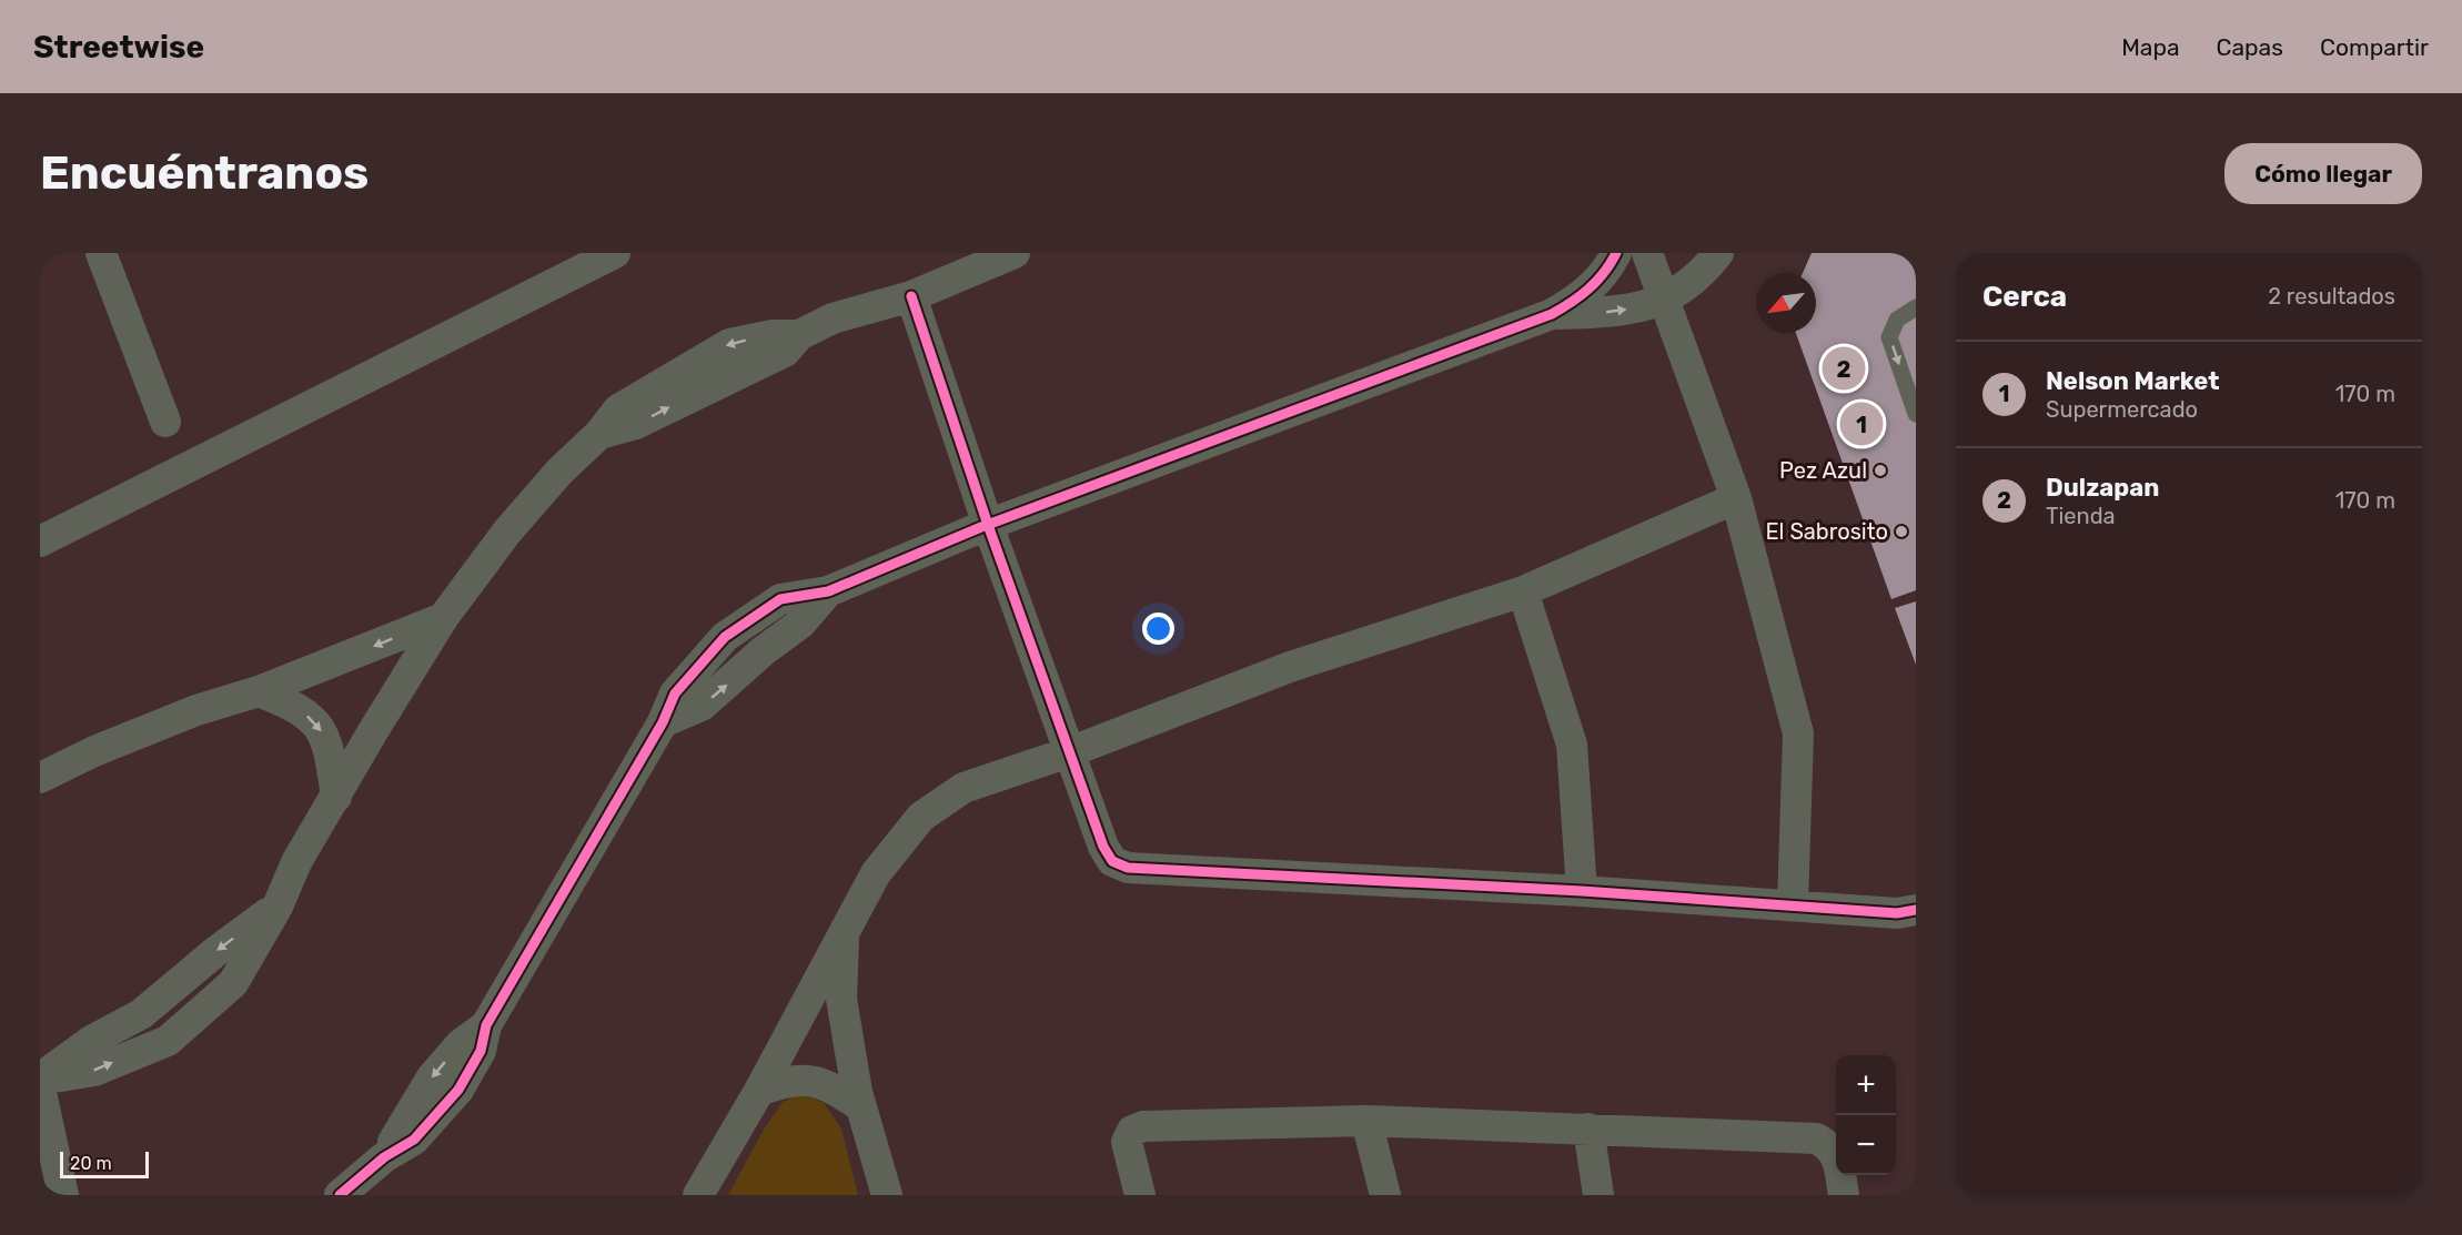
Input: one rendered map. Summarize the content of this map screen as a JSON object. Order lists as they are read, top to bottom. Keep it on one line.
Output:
{"places":["Pez Azul","El Sabrosito"],"scale_bar":"20 m","north":"bottom left","page":{"header":"Streetwise","nav":["Mapa","Capas","Compartir"],"buttons":"Cómo llegar","title":"Encuéntranos","heading":["Cerca","2 resultados"],"list":[{"mark":"1","name":"Nelson Market","note":"Supermercado","value":"170 m"},{"mark":"2","name":"Dulzapan","note":"Tienda","value":"170 m"}],"pins":["2","1"],"map_buttons":["+","−"],"scale":"20 m"}}
